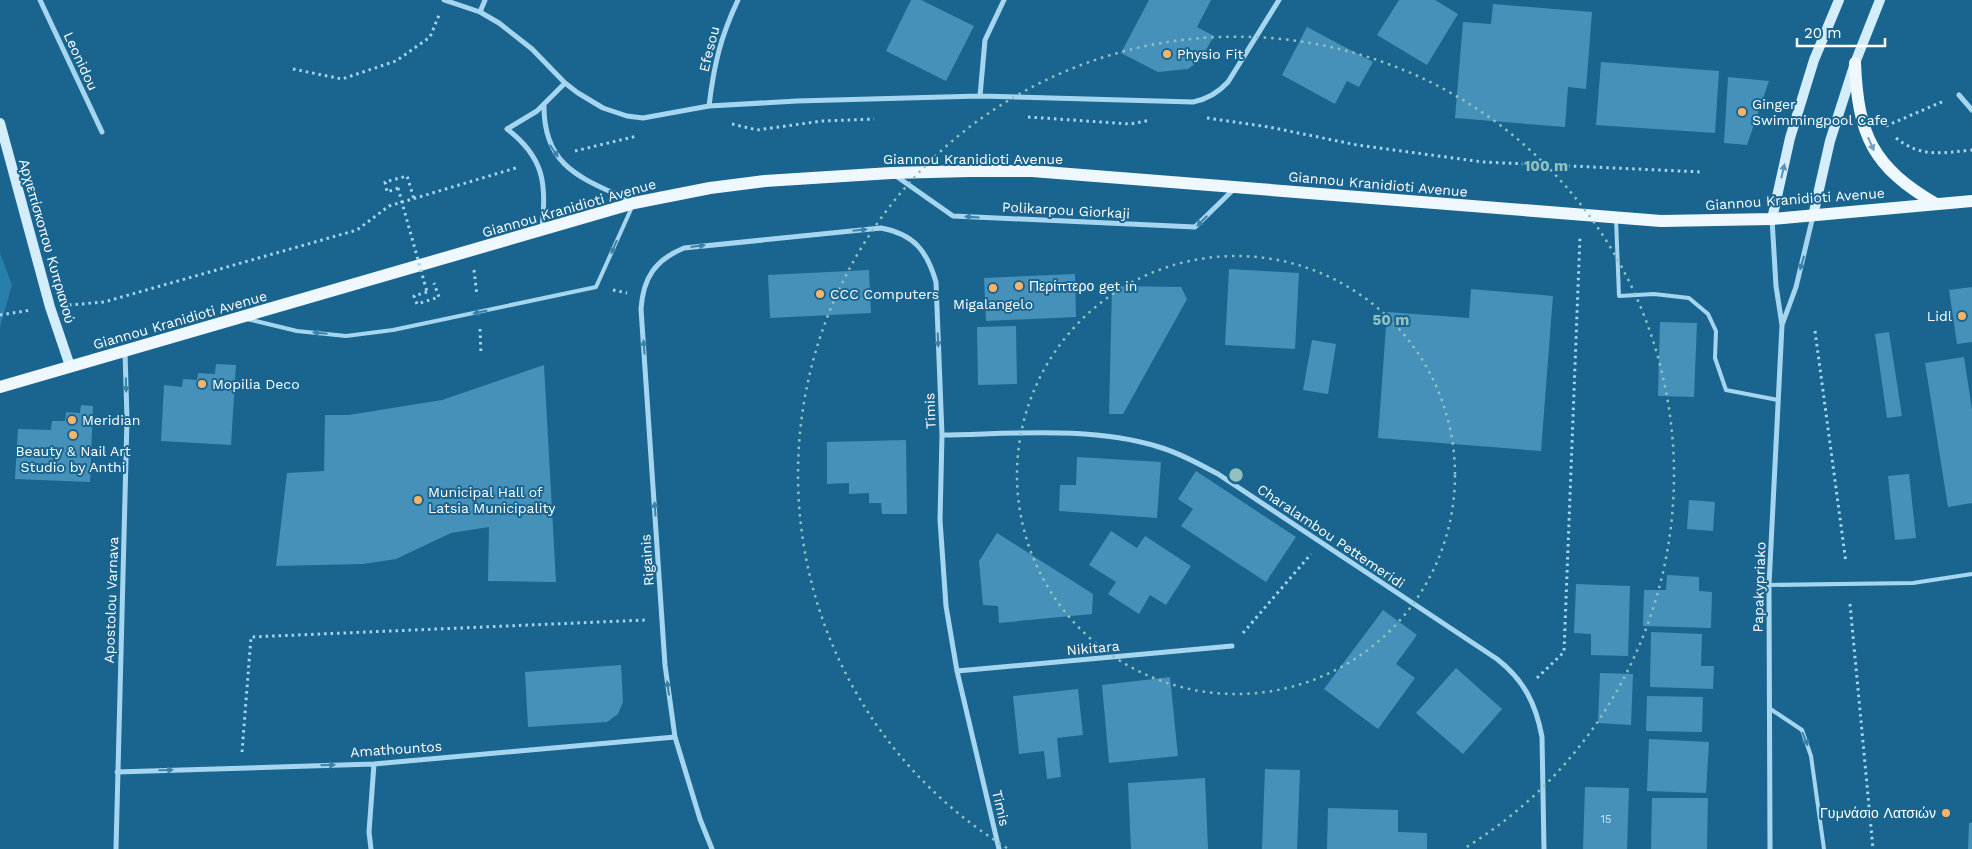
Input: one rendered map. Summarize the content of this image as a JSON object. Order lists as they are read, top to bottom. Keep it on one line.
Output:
{"streets":{"main road":["Giannou Kranidioti Avenue","Αρχιεπίσκοπου Κυπριανού"],"street":["Efesou","Leonidou","Polikarpou Giorkaji","Timis","Charalambou Pettemeridi","Rigainis","Papakypriako","Apostolou Varnava","Nikitara","Amathountos"]},"crossings":[["Giannou Kranidioti Avenue","Polikarpou Giorkaji"],["Giannou Kranidioti Avenue","Αρχιεπίσκοπου Κυπριανού"],["Giannou Kranidioti Avenue","Papakypriako"],["Giannou Kranidioti Avenue","Apostolou Varnava"],["Timis","Charalambou Pettemeridi"],["Timis","Rigainis"],["Timis","Nikitara"],["Rigainis","Amathountos"],["Apostolou Varnava","Amathountos"]],"one_way":["Polikarpou Giorkaji","Rigainis","Apostolou Varnava","Amathountos"],"places":["Physio Fit","Ginger Swimmingpool Cafe","Περίπτερο get in","Migalangelo","CCC Computers","Lidl","Mopilia Deco","Meridian","Beauty & Nail Art Studio by Anthi","Municipal Hall of Latsia Municipality","Γυμνάσιο Λατσιών"],"house_numbers":["15"],"scale_bar":"20 m","rings":["100 m","50 m"]}
